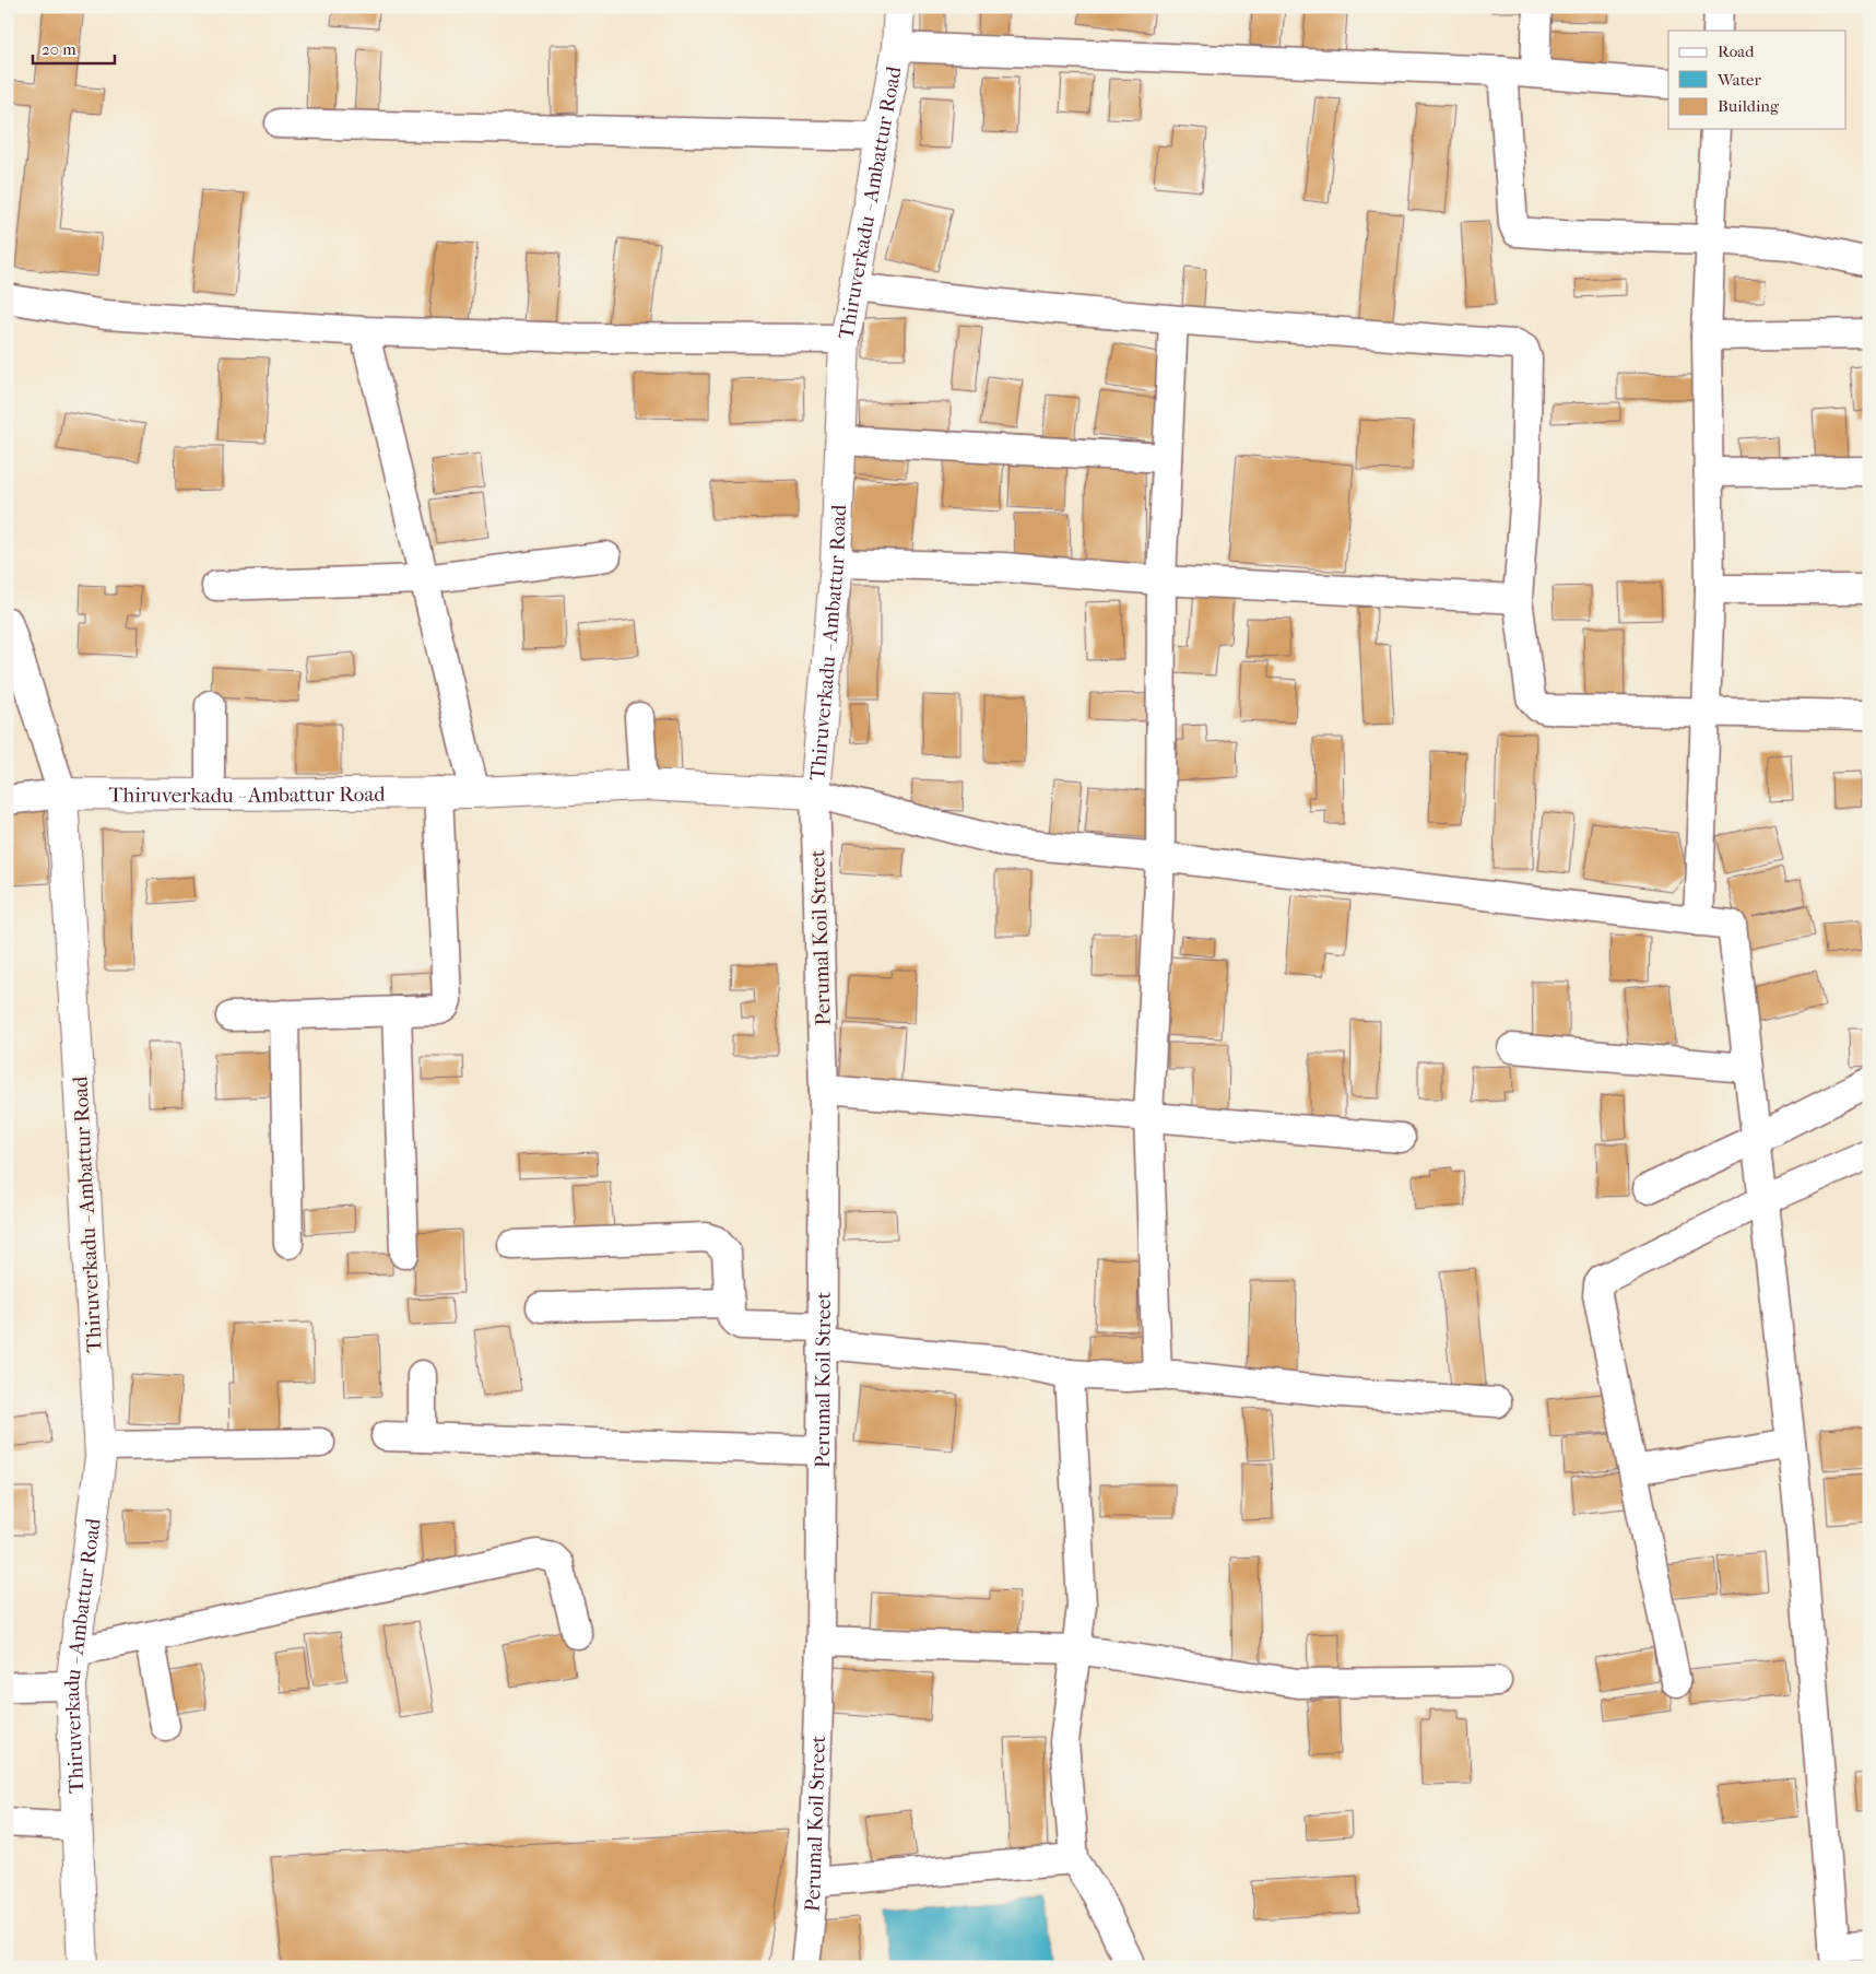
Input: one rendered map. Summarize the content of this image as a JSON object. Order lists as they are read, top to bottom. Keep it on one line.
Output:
{"streets":{"main road":["Thiruverkadu - Ambattur Road"],"street":["Perumal Koil Street"]},"crossings":[["Thiruverkadu - Ambattur Road","Perumal Koil Street"]],"legend":["Road","Water","Building"],"scale_bar":"20 m"}
